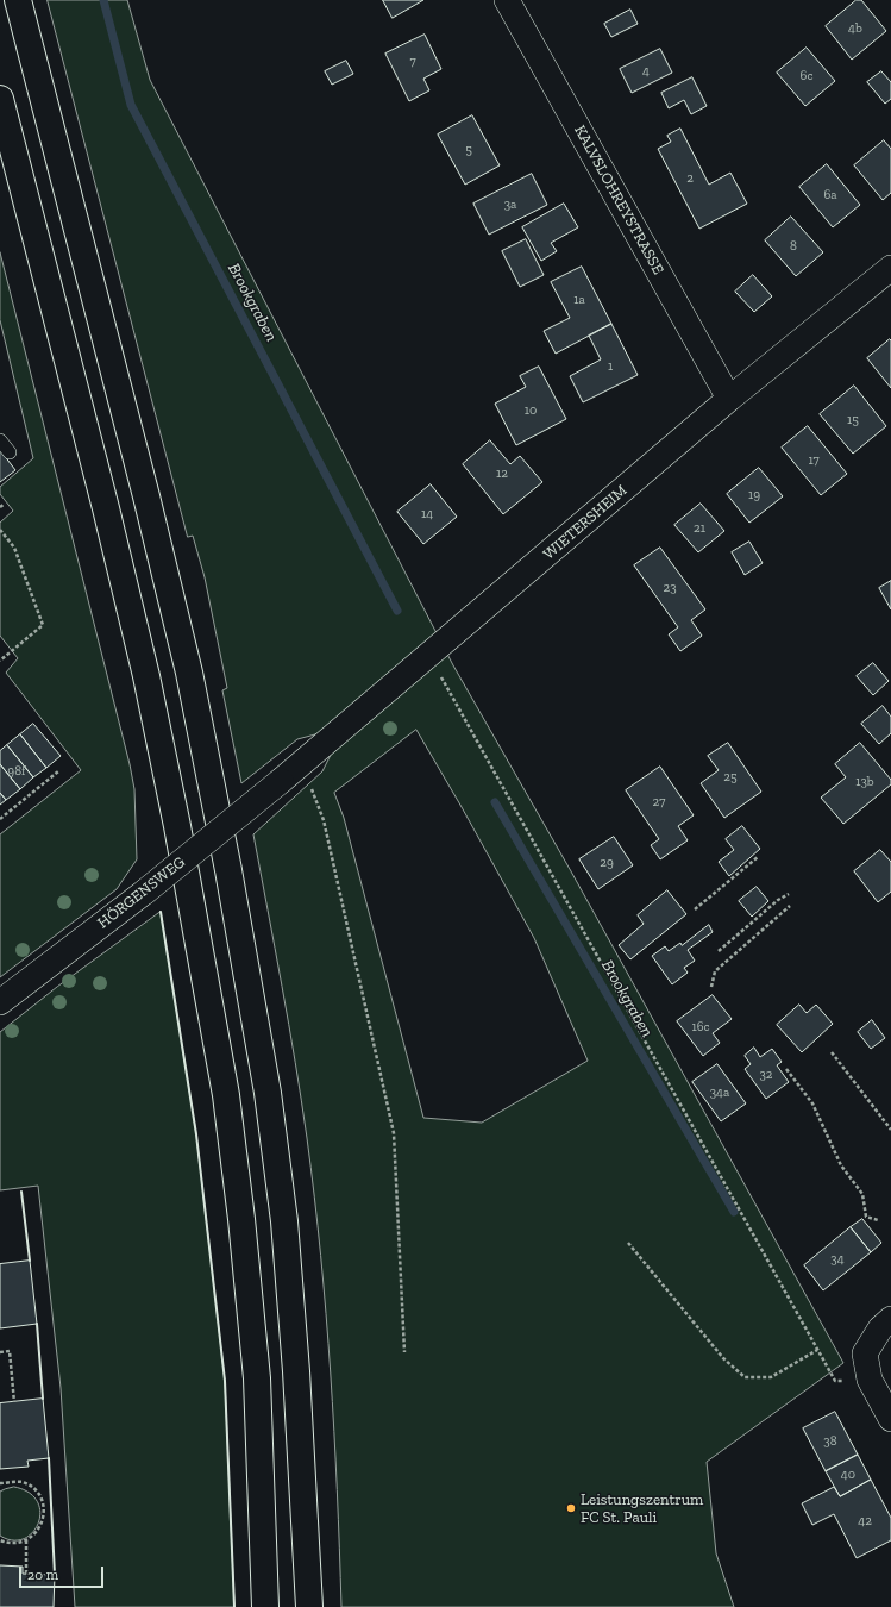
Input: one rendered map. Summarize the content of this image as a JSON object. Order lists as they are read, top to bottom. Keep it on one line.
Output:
{"streets":{"street":["KALVSLOHREYSTRASSE","WIETERSHEIM","HÖRGENSWEG"]},"crossings":[["KALVSLOHREYSTRASSE","WIETERSHEIM"],["WIETERSHEIM","HÖRGENSWEG"]],"water":["Brookgraben"],"places":["Leistungszentrum FC St. Pauli"],"house_numbers":["4b","7","4","6c","5","2","6a","3a","8","1a","1","10","15","17","12","19","14","21","23","98f","25","13b","27","29","16c","32","34a","34","38","40","42"],"scale_bar":"20 m"}
